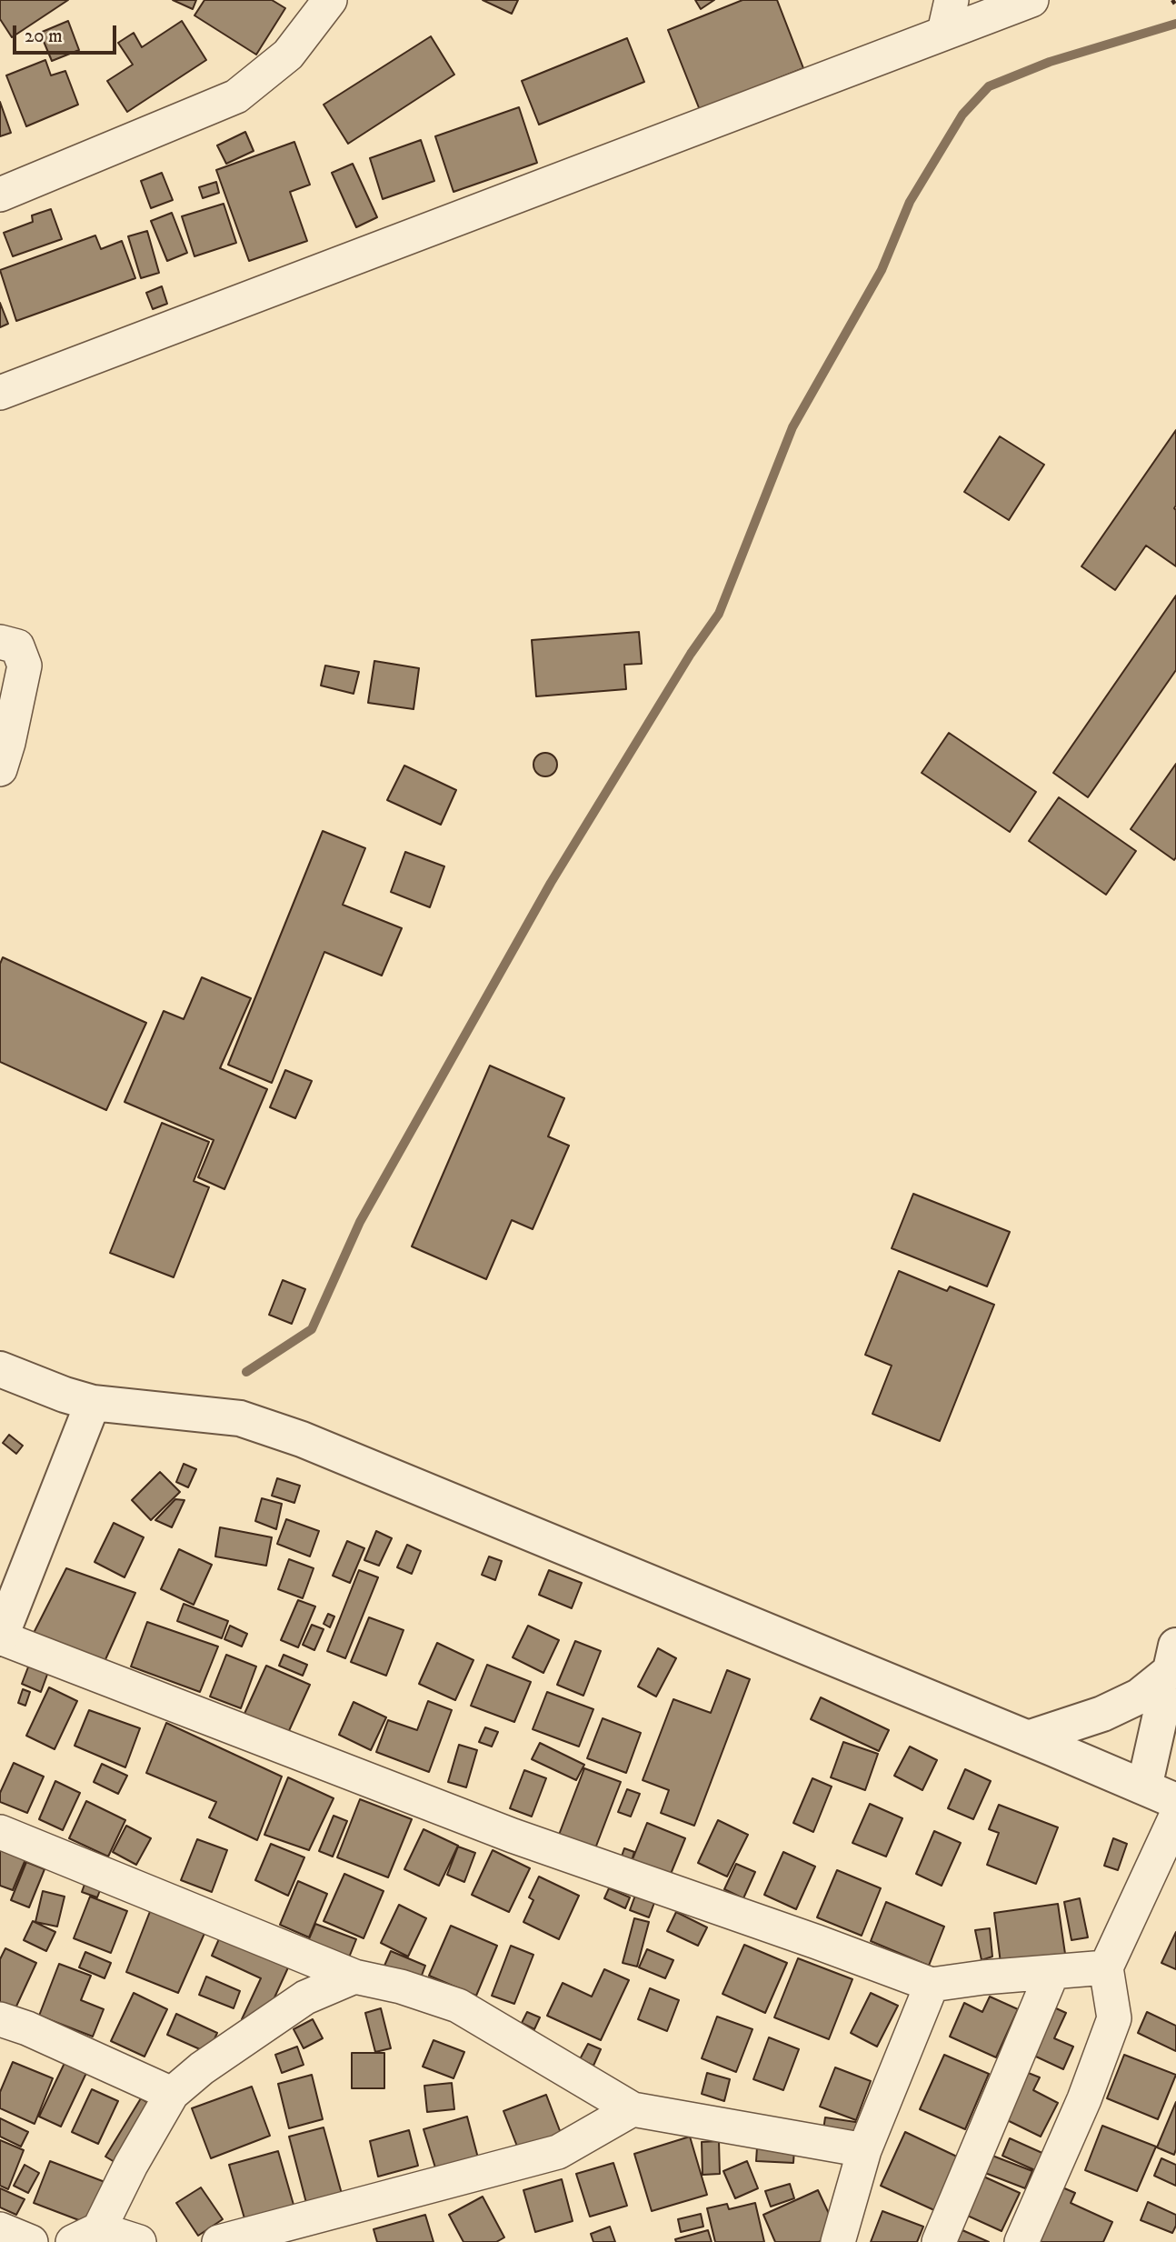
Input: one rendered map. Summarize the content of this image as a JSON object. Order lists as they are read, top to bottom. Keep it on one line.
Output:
{"scale_bar":"20 m"}
